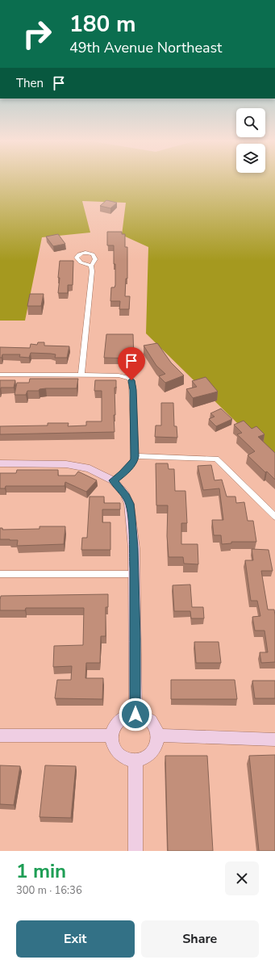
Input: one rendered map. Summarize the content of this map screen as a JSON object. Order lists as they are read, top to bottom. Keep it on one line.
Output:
{"page":{"turn":["180 m","49th Avenue Northeast"],"then":"Then","heading":["1 min","300 m · 16:36"],"buttons":["Exit","Share"]}}
